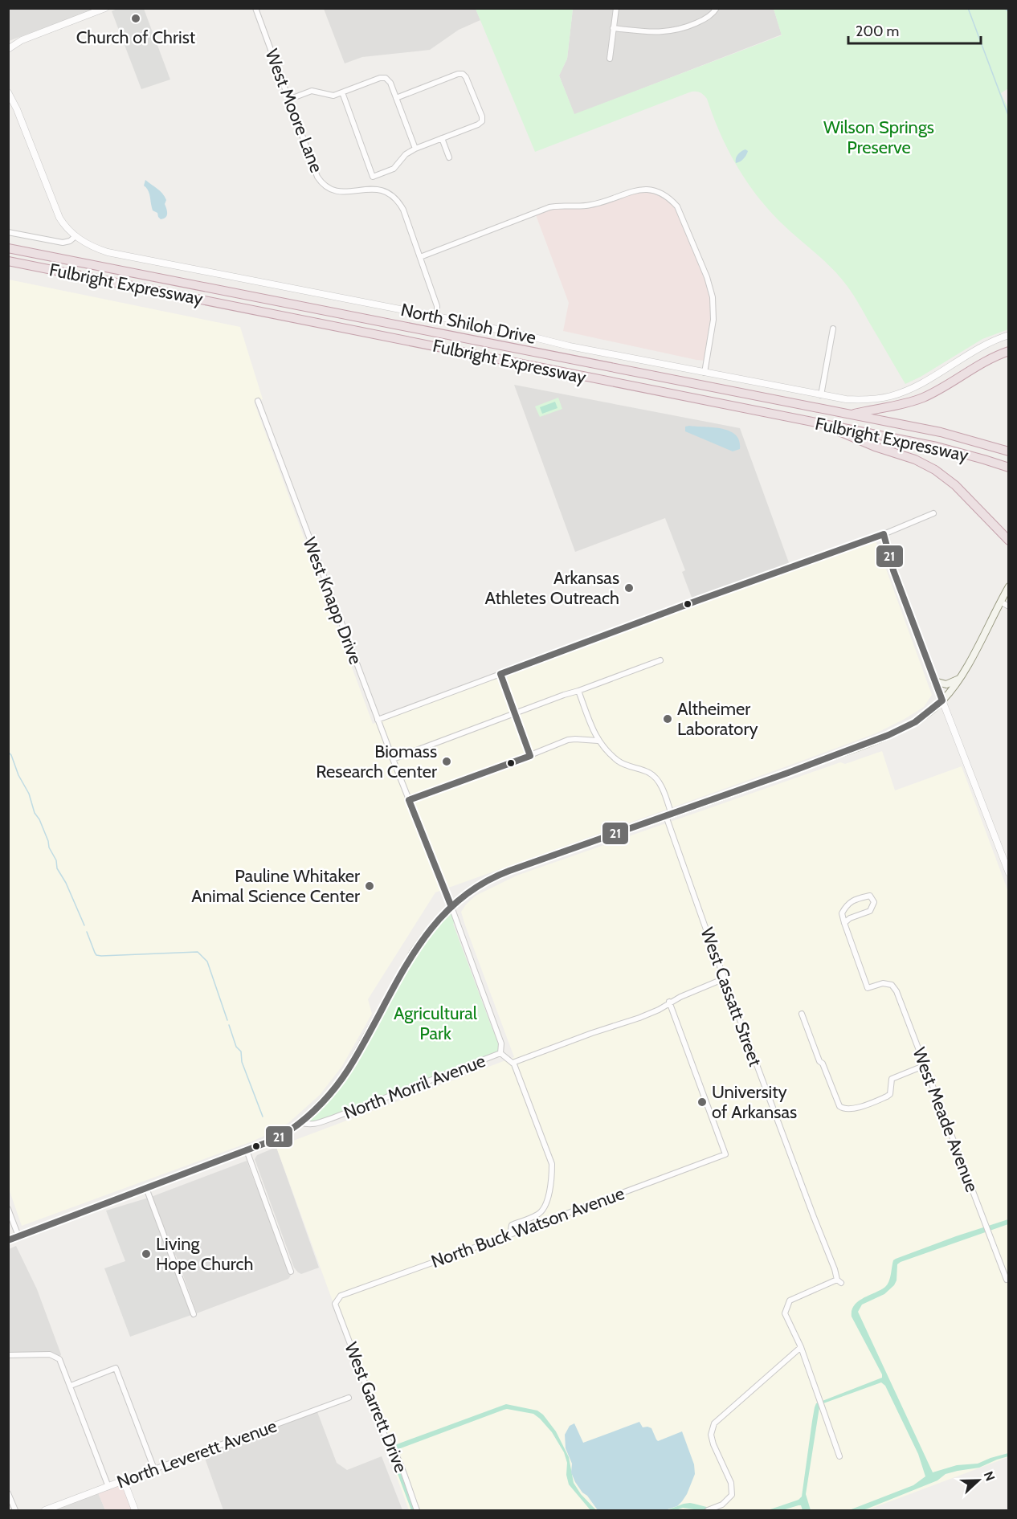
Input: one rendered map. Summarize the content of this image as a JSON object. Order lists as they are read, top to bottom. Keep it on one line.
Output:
{"streets":{"highway":["Fulbright Expressway"],"street":["West Moore Lane","North Shiloh Drive","West Knapp Drive","West Cassatt Street","North Morril Avenue","West Meade Avenue","North Buck Watson Avenue","West Garrett Drive","North Leverett Avenue"]},"crossings":[["West Moore Lane","North Shiloh Drive"],["West Knapp Drive","North Morril Avenue"],["North Buck Watson Avenue","West Garrett Drive"]],"parks":["Wilson Springs Preserve","Agricultural Park"],"places":["Church of Christ","Arkansas Athletes Outreach","Altheimer Laboratory","Biomass Research Center","Pauline Whitaker Animal Science Center","University of Arkansas","Living Hope Church"],"lines":["transit line 21"],"scale_bar":"200 m","north":"right"}
